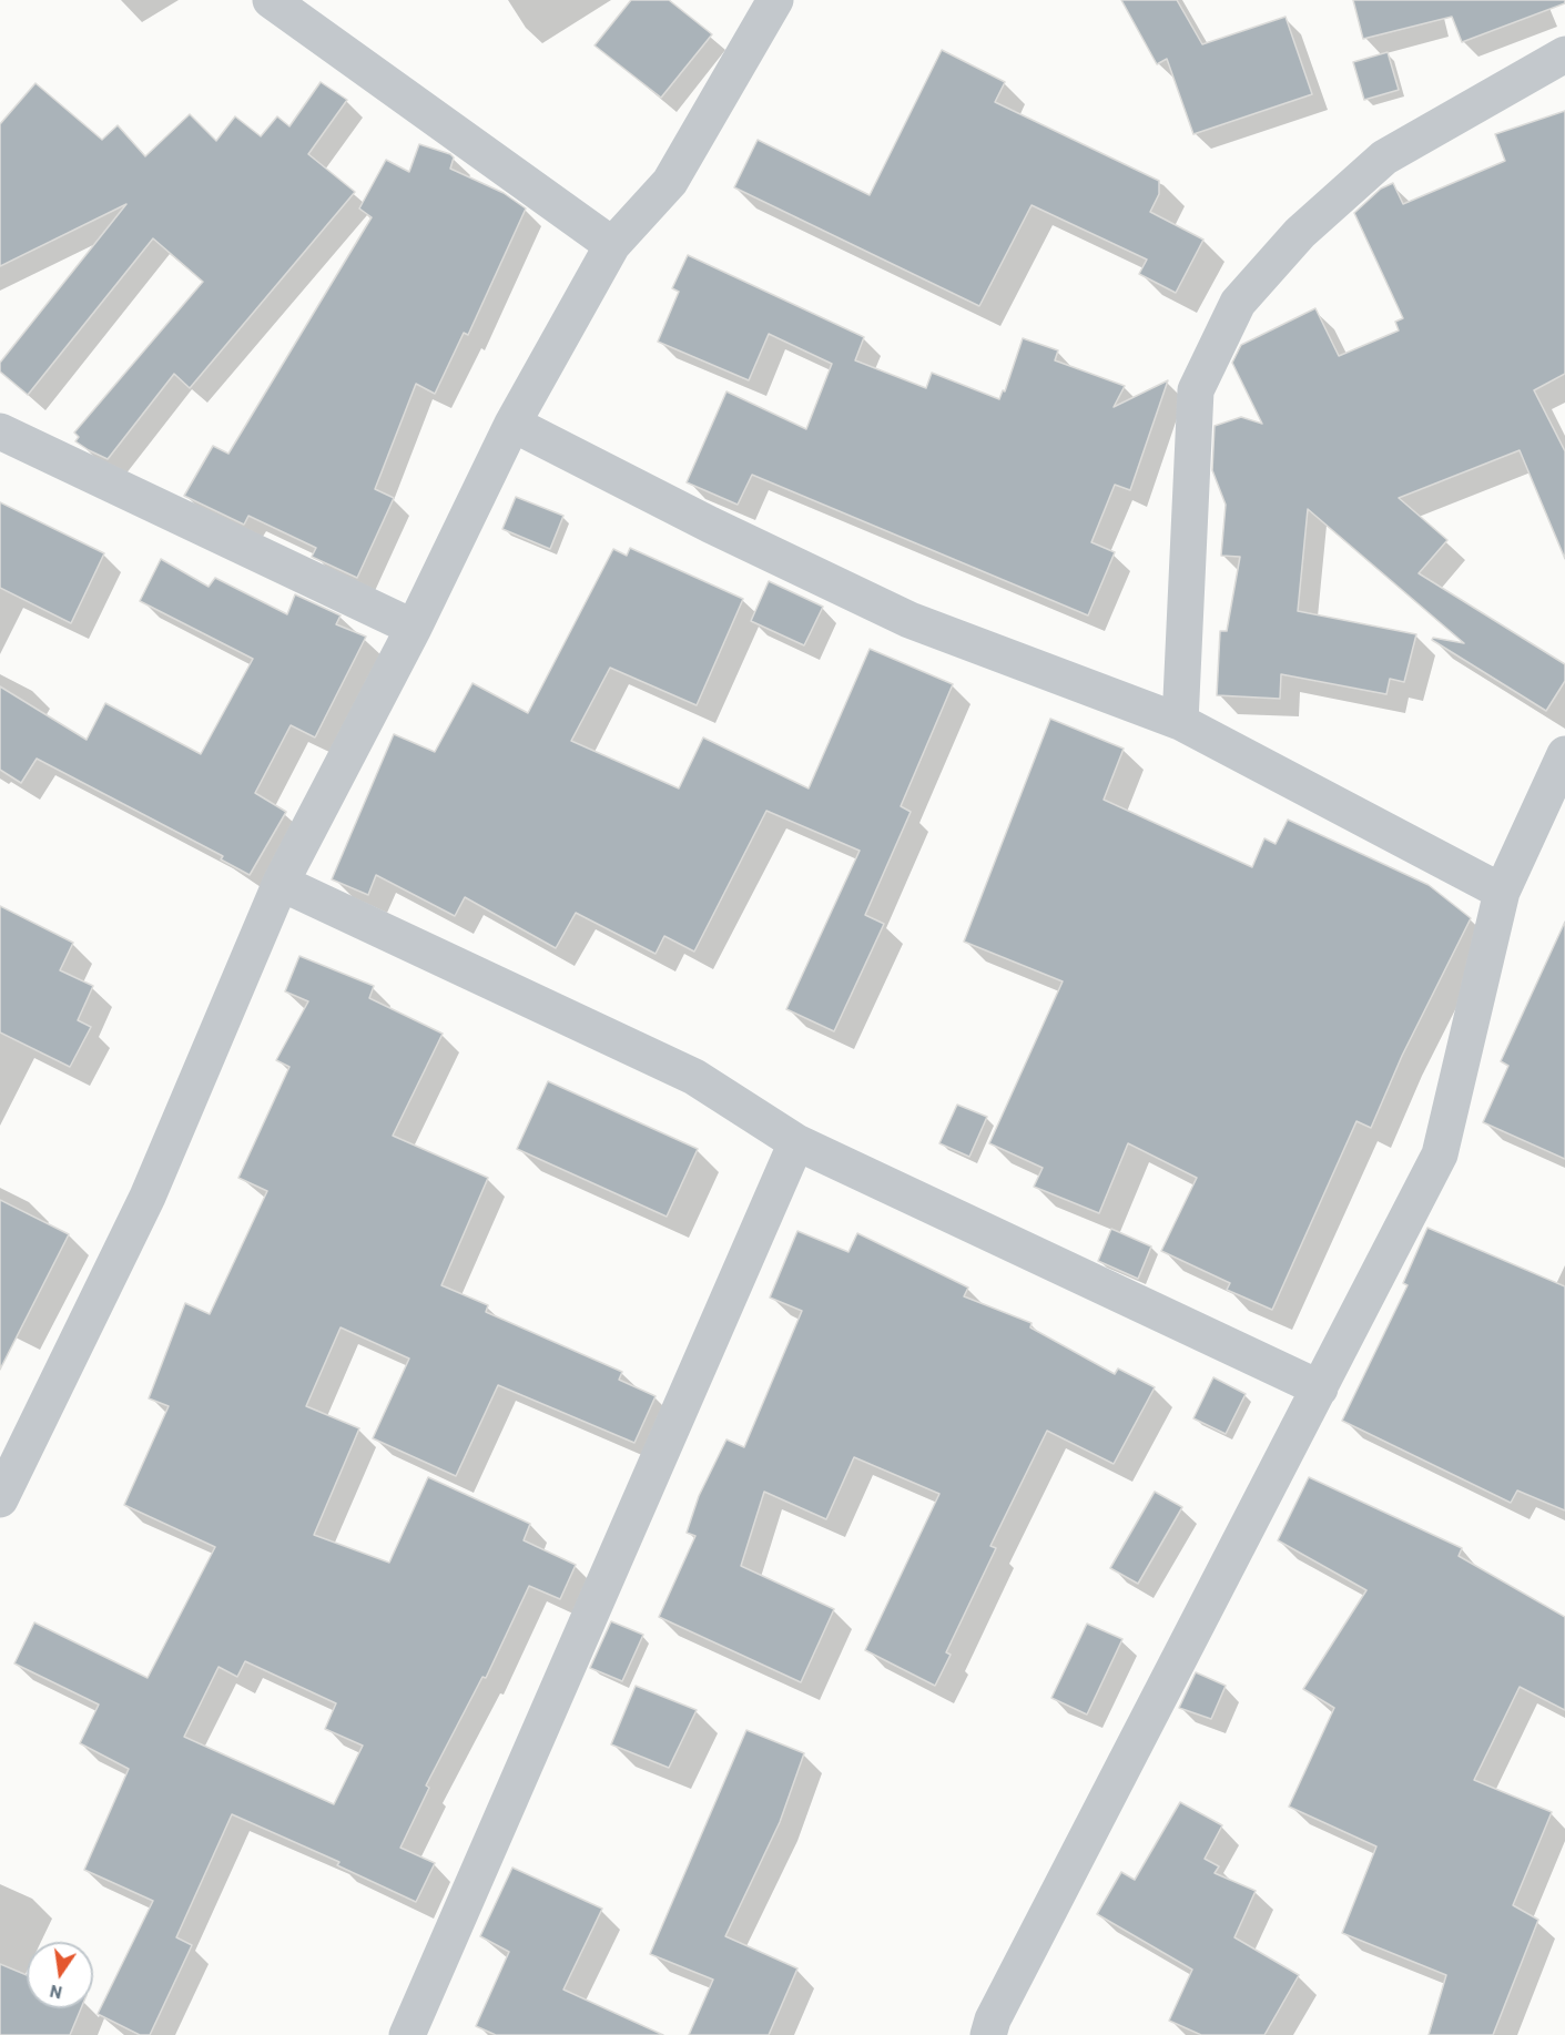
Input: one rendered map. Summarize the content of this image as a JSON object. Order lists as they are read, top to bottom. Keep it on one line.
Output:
{"north":"bottom"}
